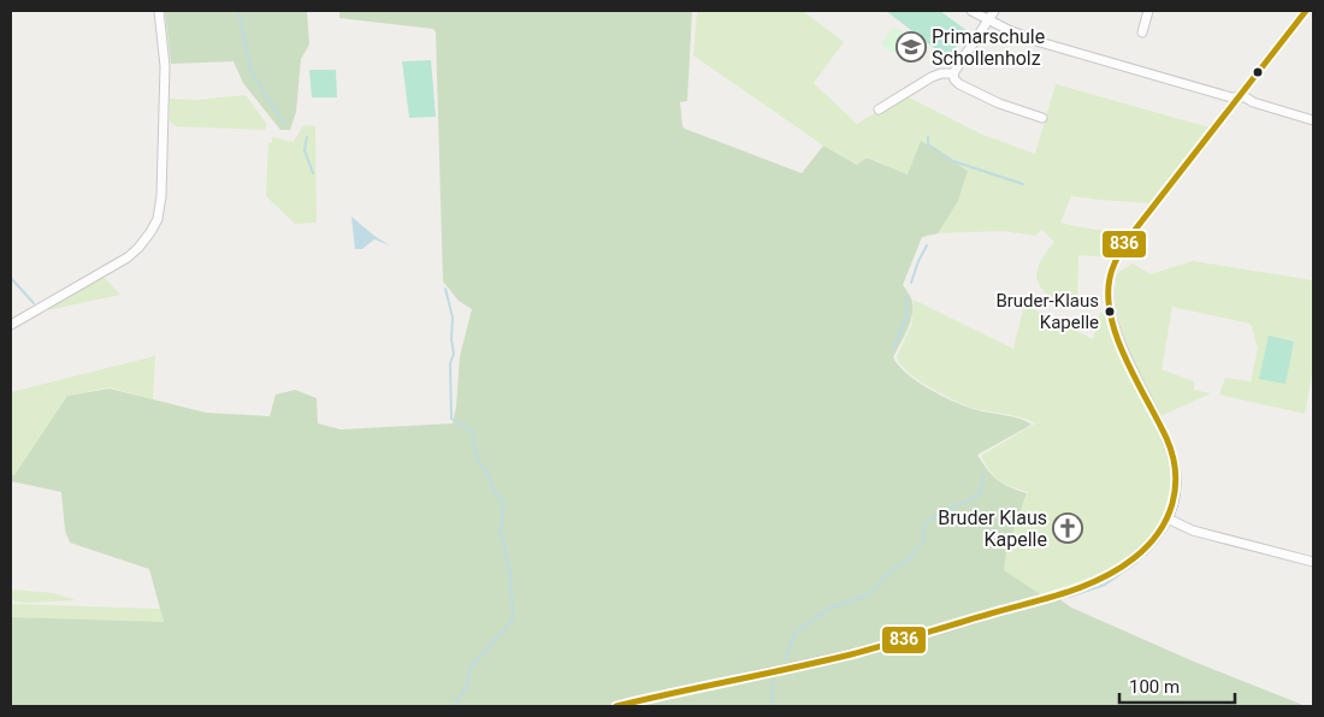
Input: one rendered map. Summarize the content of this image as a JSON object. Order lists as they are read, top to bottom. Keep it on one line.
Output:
{"places":{"school or university":["Primarschule Schollenholz"],"other":["Bruder-Klaus Kapelle"],"church":["Bruder Klaus Kapelle"]},"lines":["transit line 836"],"scale_bar":"100 m"}
